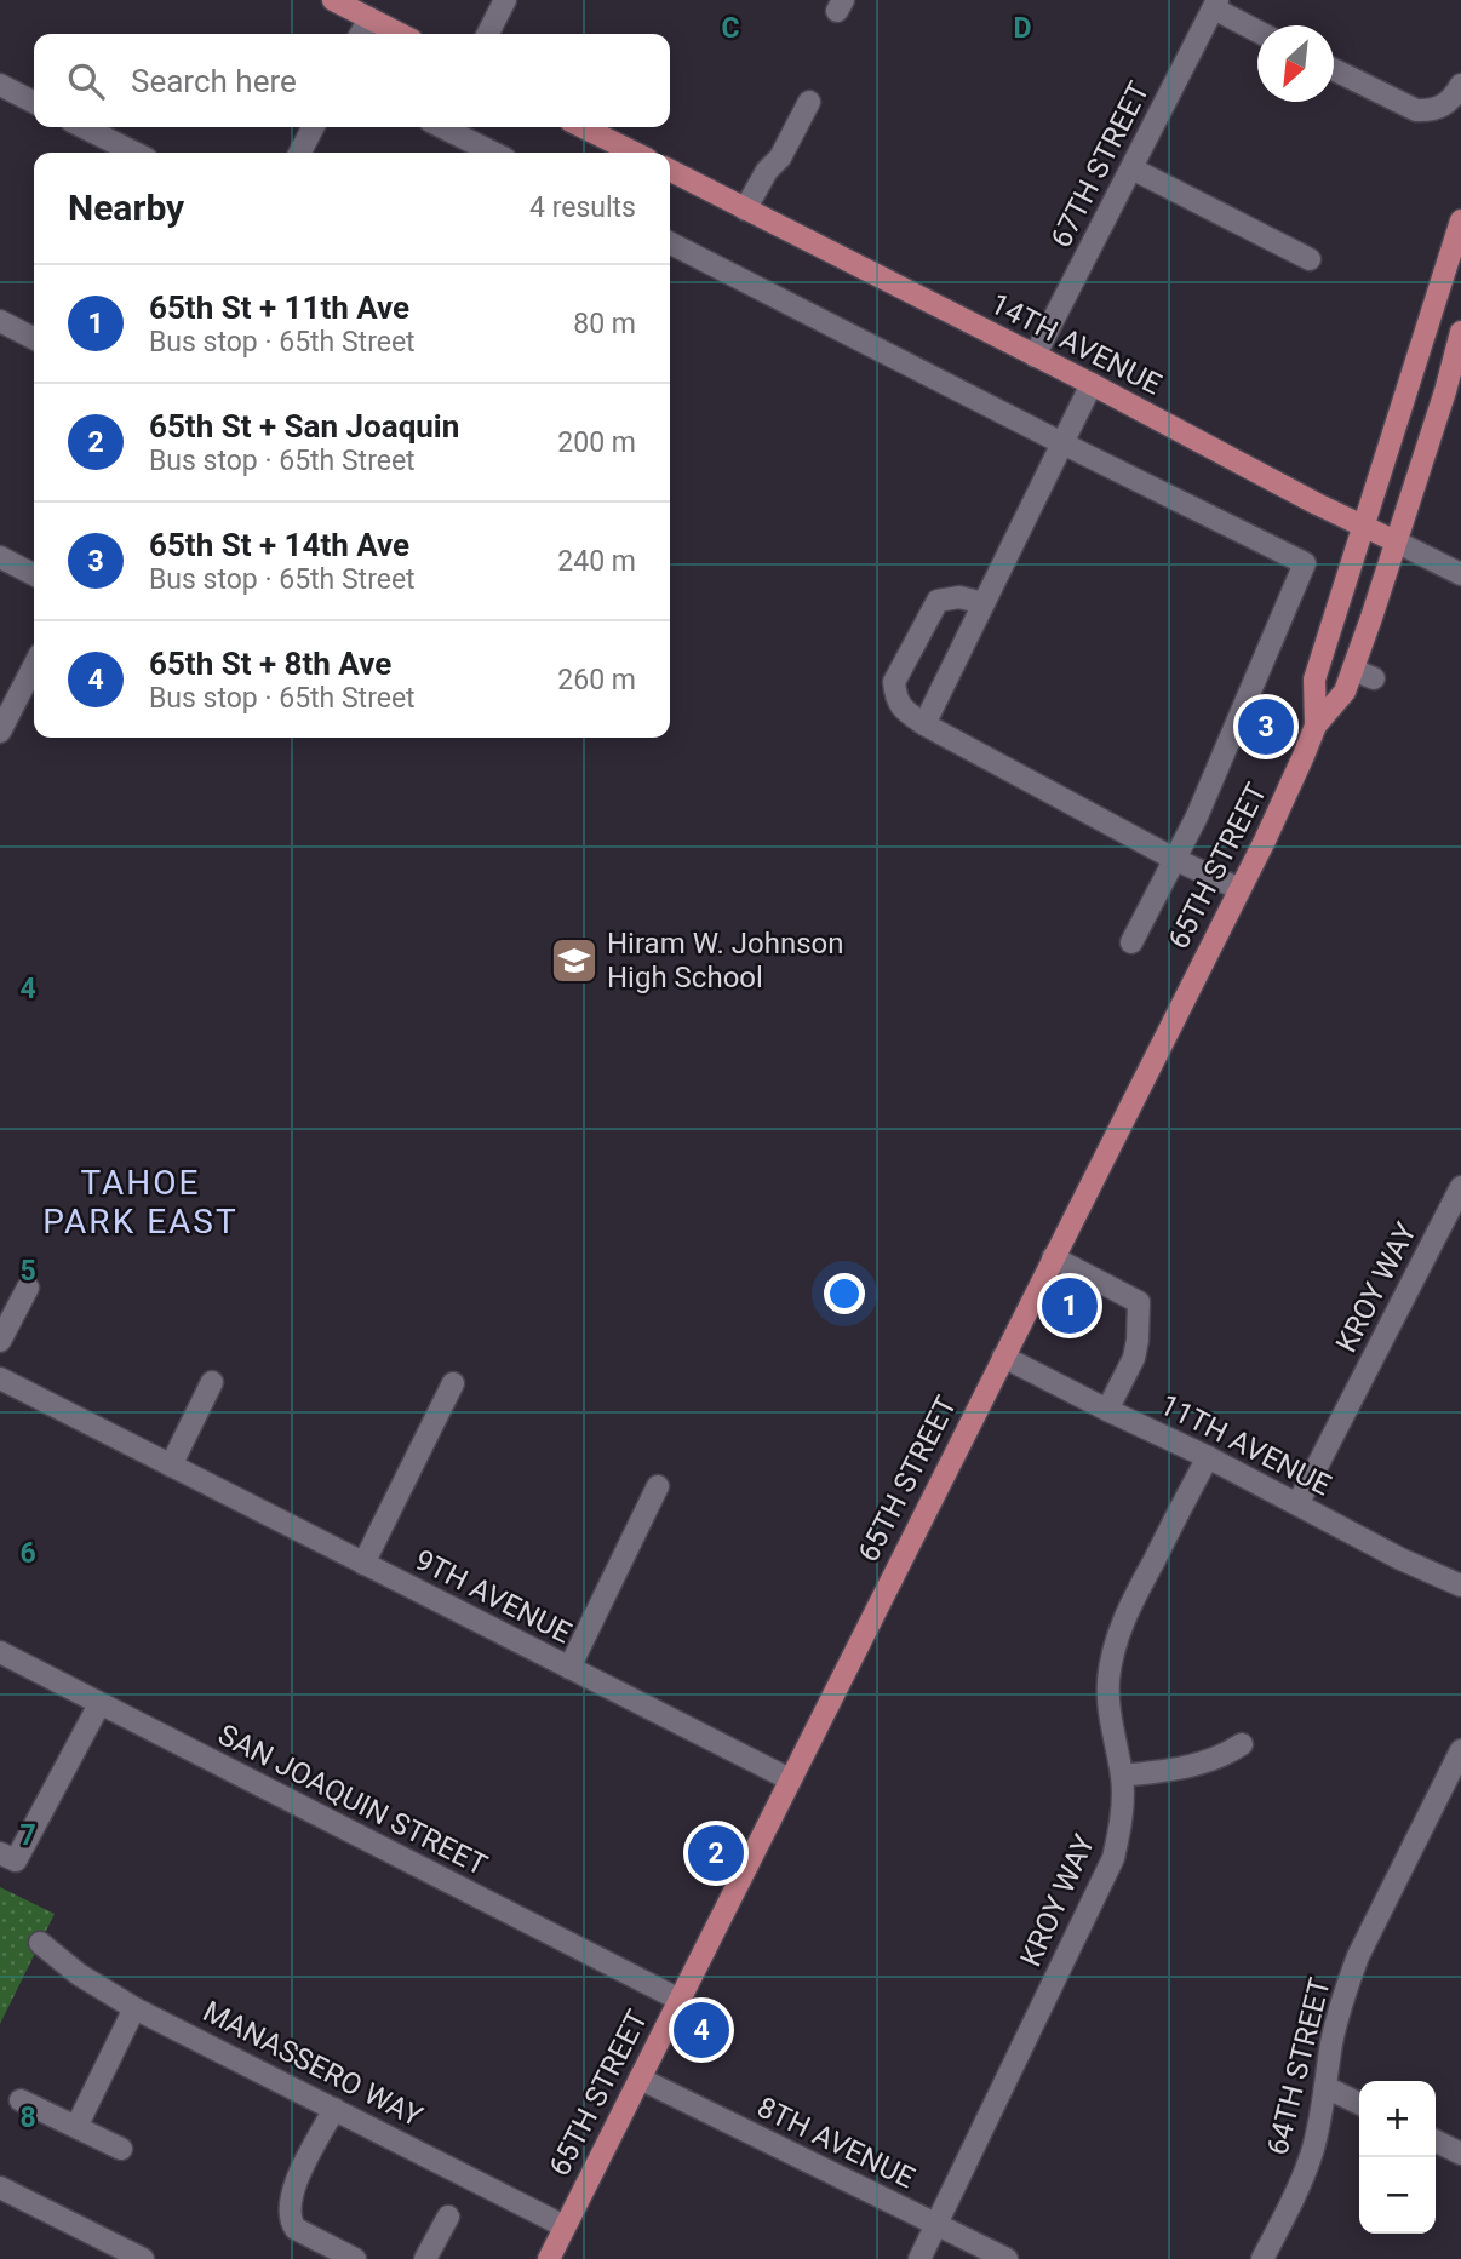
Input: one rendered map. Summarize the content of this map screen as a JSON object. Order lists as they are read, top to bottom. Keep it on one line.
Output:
{"streets":{"main road":["14TH AVENUE","65TH STREET"],"street":["67TH STREET","KROY WAY","11TH AVENUE","9TH AVENUE","SAN JOAQUIN STREET","MANASSERO WAY","64TH STREET","8TH AVENUE"]},"crossings":[["67TH STREET","14TH AVENUE"],["14TH AVENUE","65TH STREET"],["65TH STREET","11TH AVENUE"],["65TH STREET","9TH AVENUE"],["65TH STREET","SAN JOAQUIN STREET"],["65TH STREET","MANASSERO WAY"],["65TH STREET","8TH AVENUE"],["KROY WAY","11TH AVENUE"],["KROY WAY","8TH AVENUE"]],"districts":["TAHOE PARK EAST"],"places":{"school or university":["Hiram W. Johnson High School"]},"north":"bottom left","page":{"search":"Search here","heading":["Nearby","4 results"],"list":[{"mark":"1","name":"65th St + 11th Ave","note":"Bus stop · 65th Street","value":"80 m"},{"mark":"2","name":"65th St + San Joaquin","note":"Bus stop · 65th Street","value":"200 m"},{"mark":"3","name":"65th St + 14th Ave","note":"Bus stop · 65th Street","value":"240 m"},{"mark":"4","name":"65th St + 8th Ave","note":"Bus stop · 65th Street","value":"260 m"}],"pins":["3","1","2","4"],"map_buttons":["+","−"]},"grid":{"columns":["C","D"],"rows":["4","5","6","7","8"]}}
